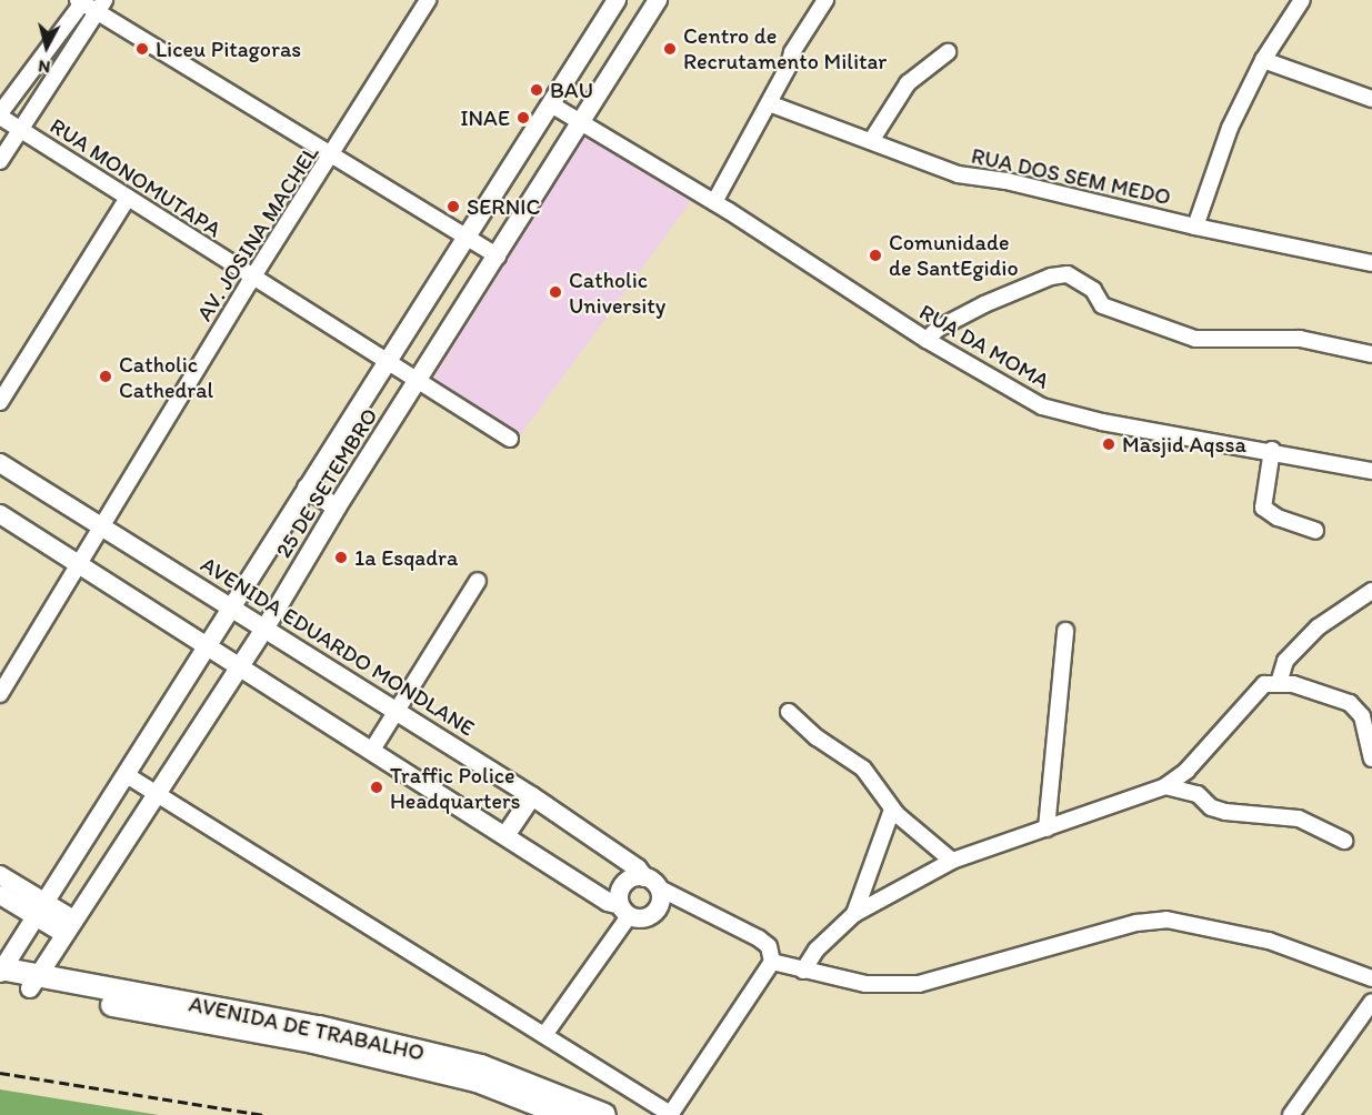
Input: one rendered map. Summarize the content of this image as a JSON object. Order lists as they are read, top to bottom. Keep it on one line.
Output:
{"streets":{"highway":["AVENIDA DE TRABALHO"],"main road":["25 DE SETEMBRO","AVENIDA EDUARDO MONDLANE"],"street":["RUA DOS SEM MEDO","RUA MONOMUTAPA","AV. JOSINA MACHEL","RUA DA MOMA"]},"crossings":[["RUA MONOMUTAPA","AV. JOSINA MACHEL"],["RUA MONOMUTAPA","25 DE SETEMBRO"],["AV. JOSINA MACHEL","AVENIDA EDUARDO MONDLANE"],["RUA DA MOMA","25 DE SETEMBRO"],["25 DE SETEMBRO","AVENIDA EDUARDO MONDLANE"],["25 DE SETEMBRO","AVENIDA DE TRABALHO"]],"places":["Liceu Pitagoras","Centro de Recrutamento Militar","BAU","INAE","SERNIC","Comunidade de SantEgidio","Catholic University","Catholic Cathedral","Masjid Aqssa","1a Esqadra","Traffic Police Headquarters"],"north":"bottom"}
